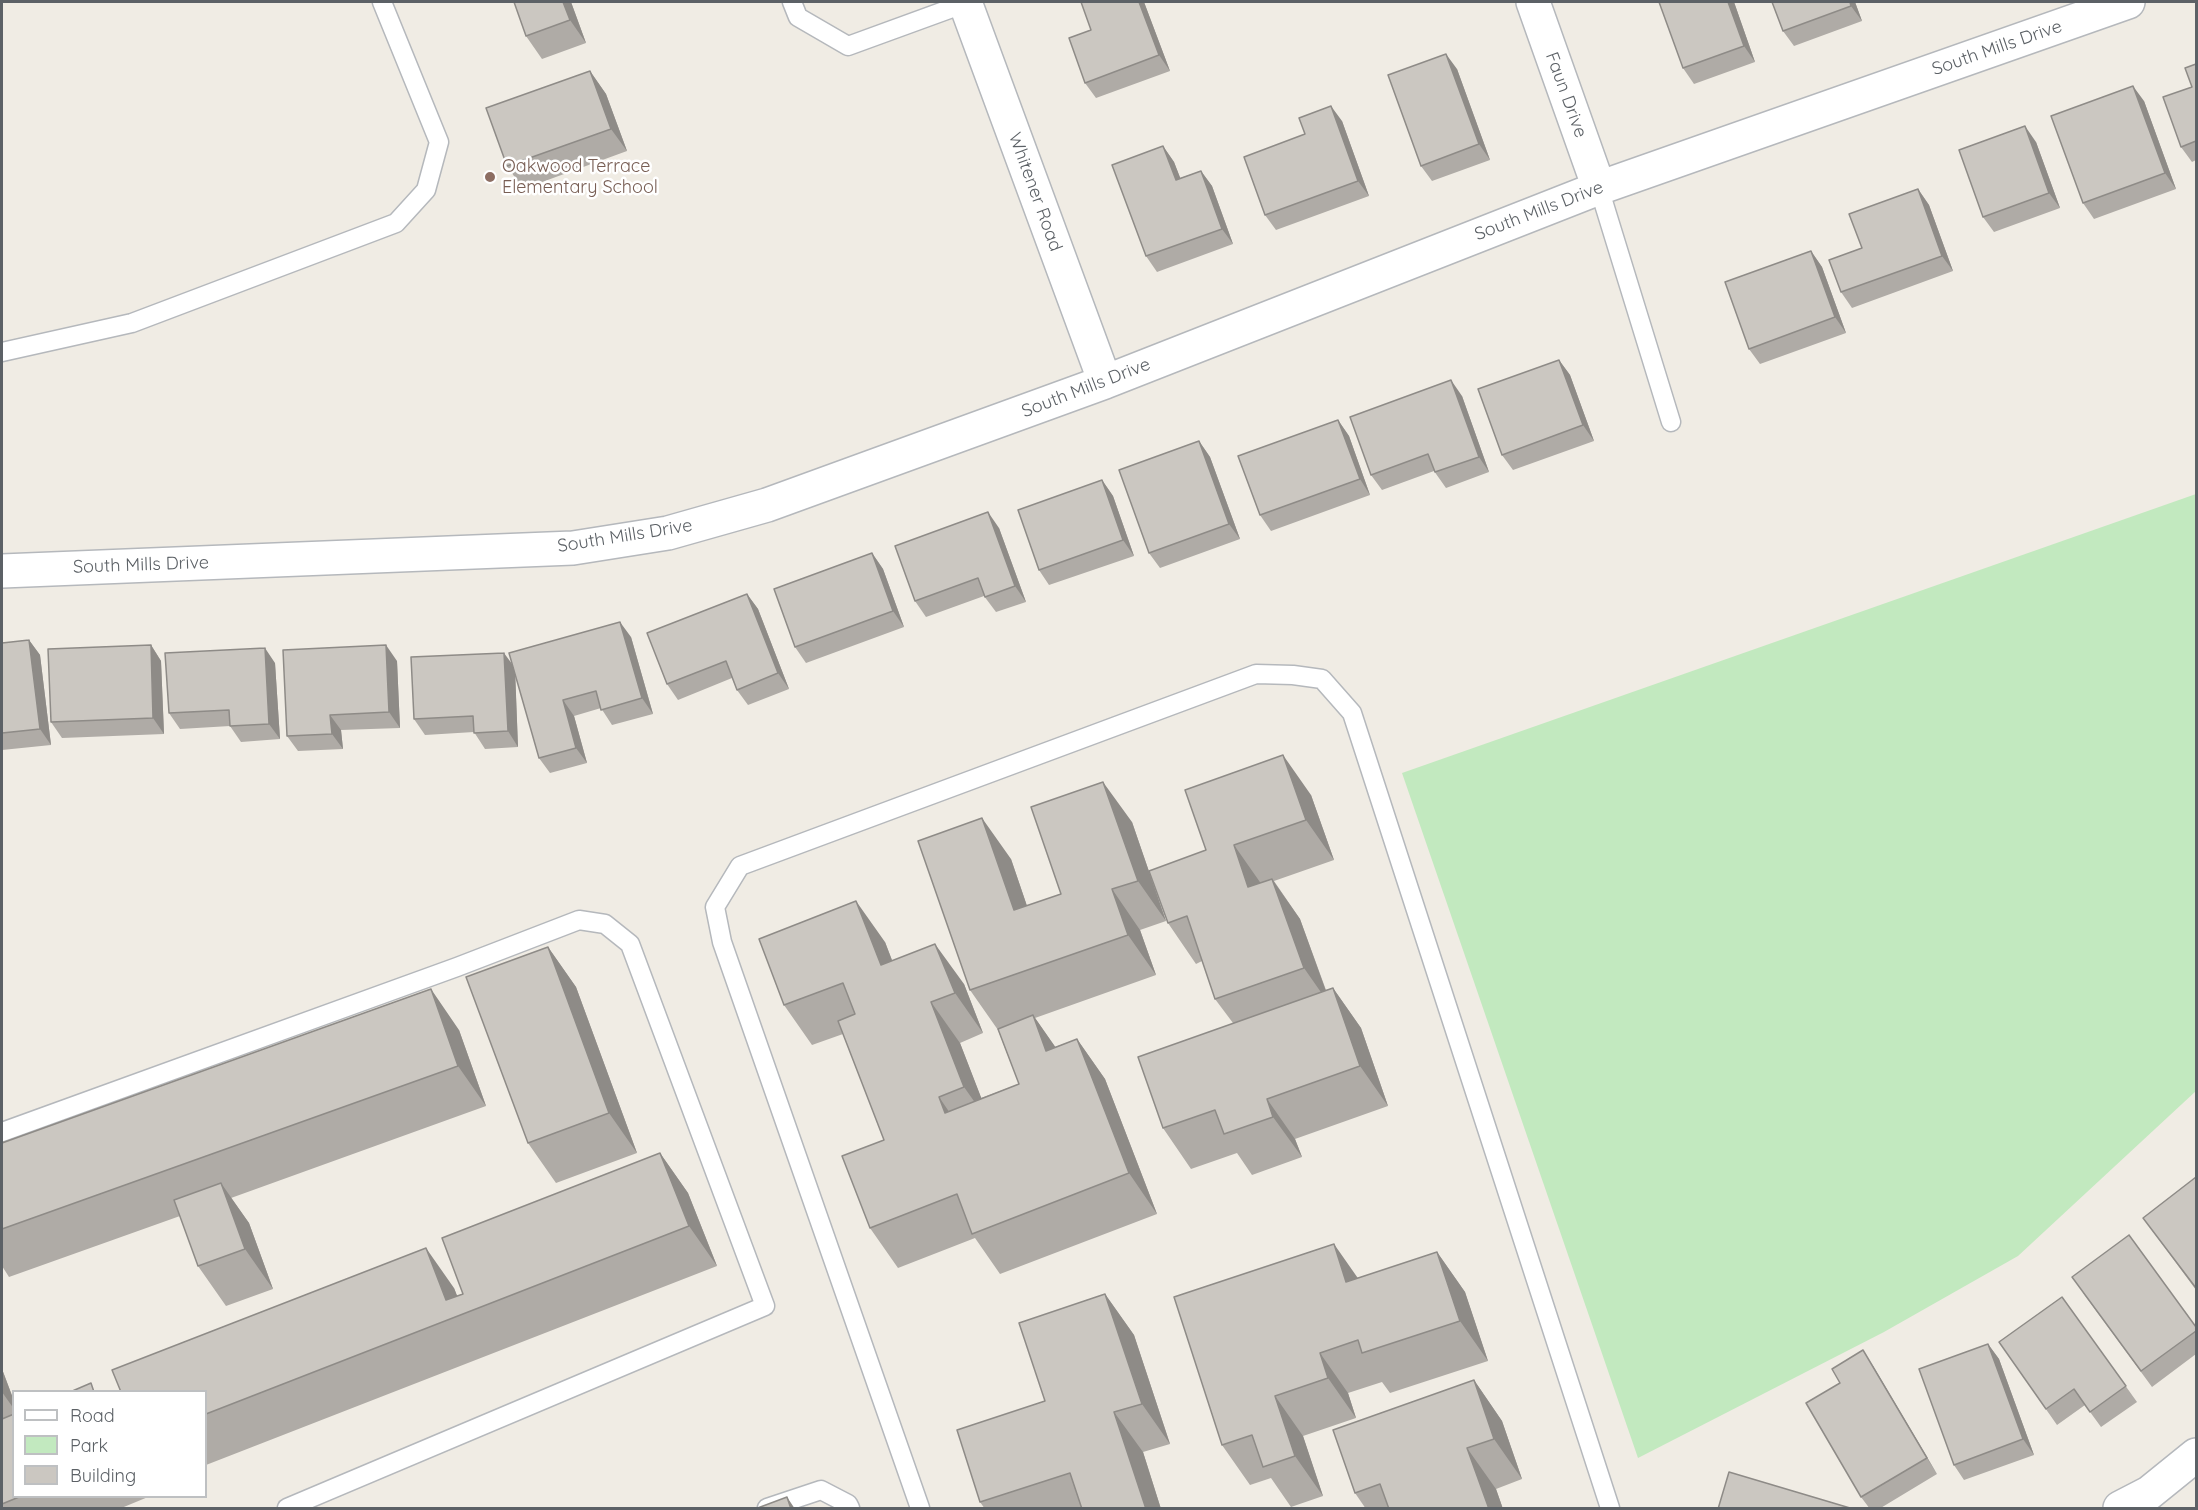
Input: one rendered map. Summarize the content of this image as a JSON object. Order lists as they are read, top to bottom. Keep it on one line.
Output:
{"streets":{"street":["South Mills Drive","Faun Drive","Whitener Road"]},"crossings":[["South Mills Drive","Faun Drive"],["South Mills Drive","Whitener Road"]],"places":["Oakwood Terrace Elementary School"],"legend":["Road","Park","Building"]}
